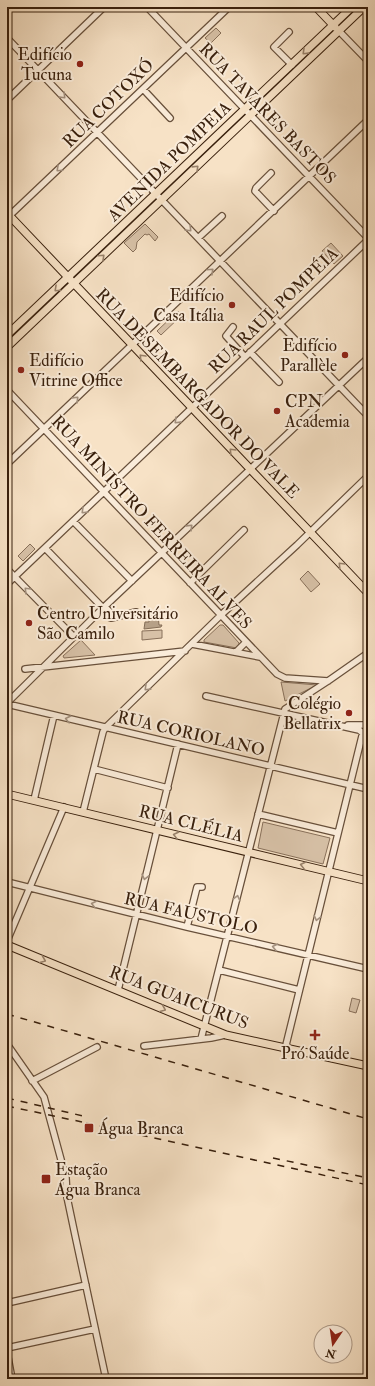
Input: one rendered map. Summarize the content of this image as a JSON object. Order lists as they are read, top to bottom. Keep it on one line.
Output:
{"streets":{"main road":["AVENIDA POMPEIA","RUA DESEMBARGADOR DO VALE","RUA CLÉLIA","RUA GUAICURUS"],"street":["RUA COTOXÓ","RUA TAVARES BASTOS","RUA RAUL POMPÉIA","RUA MINISTRO FERREIRA ALVES","RUA CORIOLANO","RUA FAUSTOLO"]},"crossings":[["RUA COTOXÓ","RUA TAVARES BASTOS"],["RUA COTOXÓ","RUA DESEMBARGADOR DO VALE"],["RUA TAVARES BASTOS","AVENIDA POMPEIA"],["RUA TAVARES BASTOS","RUA RAUL POMPÉIA"],["AVENIDA POMPEIA","RUA DESEMBARGADOR DO VALE"],["RUA RAUL POMPÉIA","RUA DESEMBARGADOR DO VALE"],["RUA RAUL POMPÉIA","RUA MINISTRO FERREIRA ALVES"]],"one_way":["RUA COTOXÓ","RUA DESEMBARGADOR DO VALE","RUA CLÉLIA","RUA GUAICURUS"],"places":{"other":["Edifício Tucuna","Edifício Casa Itália","Edifício Parallèle","Edifício Vitrine Office","CPN Academia","Centro Universitário São Camilo","Colégio Bellatrix"],"health":["Pró Saúde"],"transit":["Água Branca","Estação Água Branca"]},"north":"bottom"}
